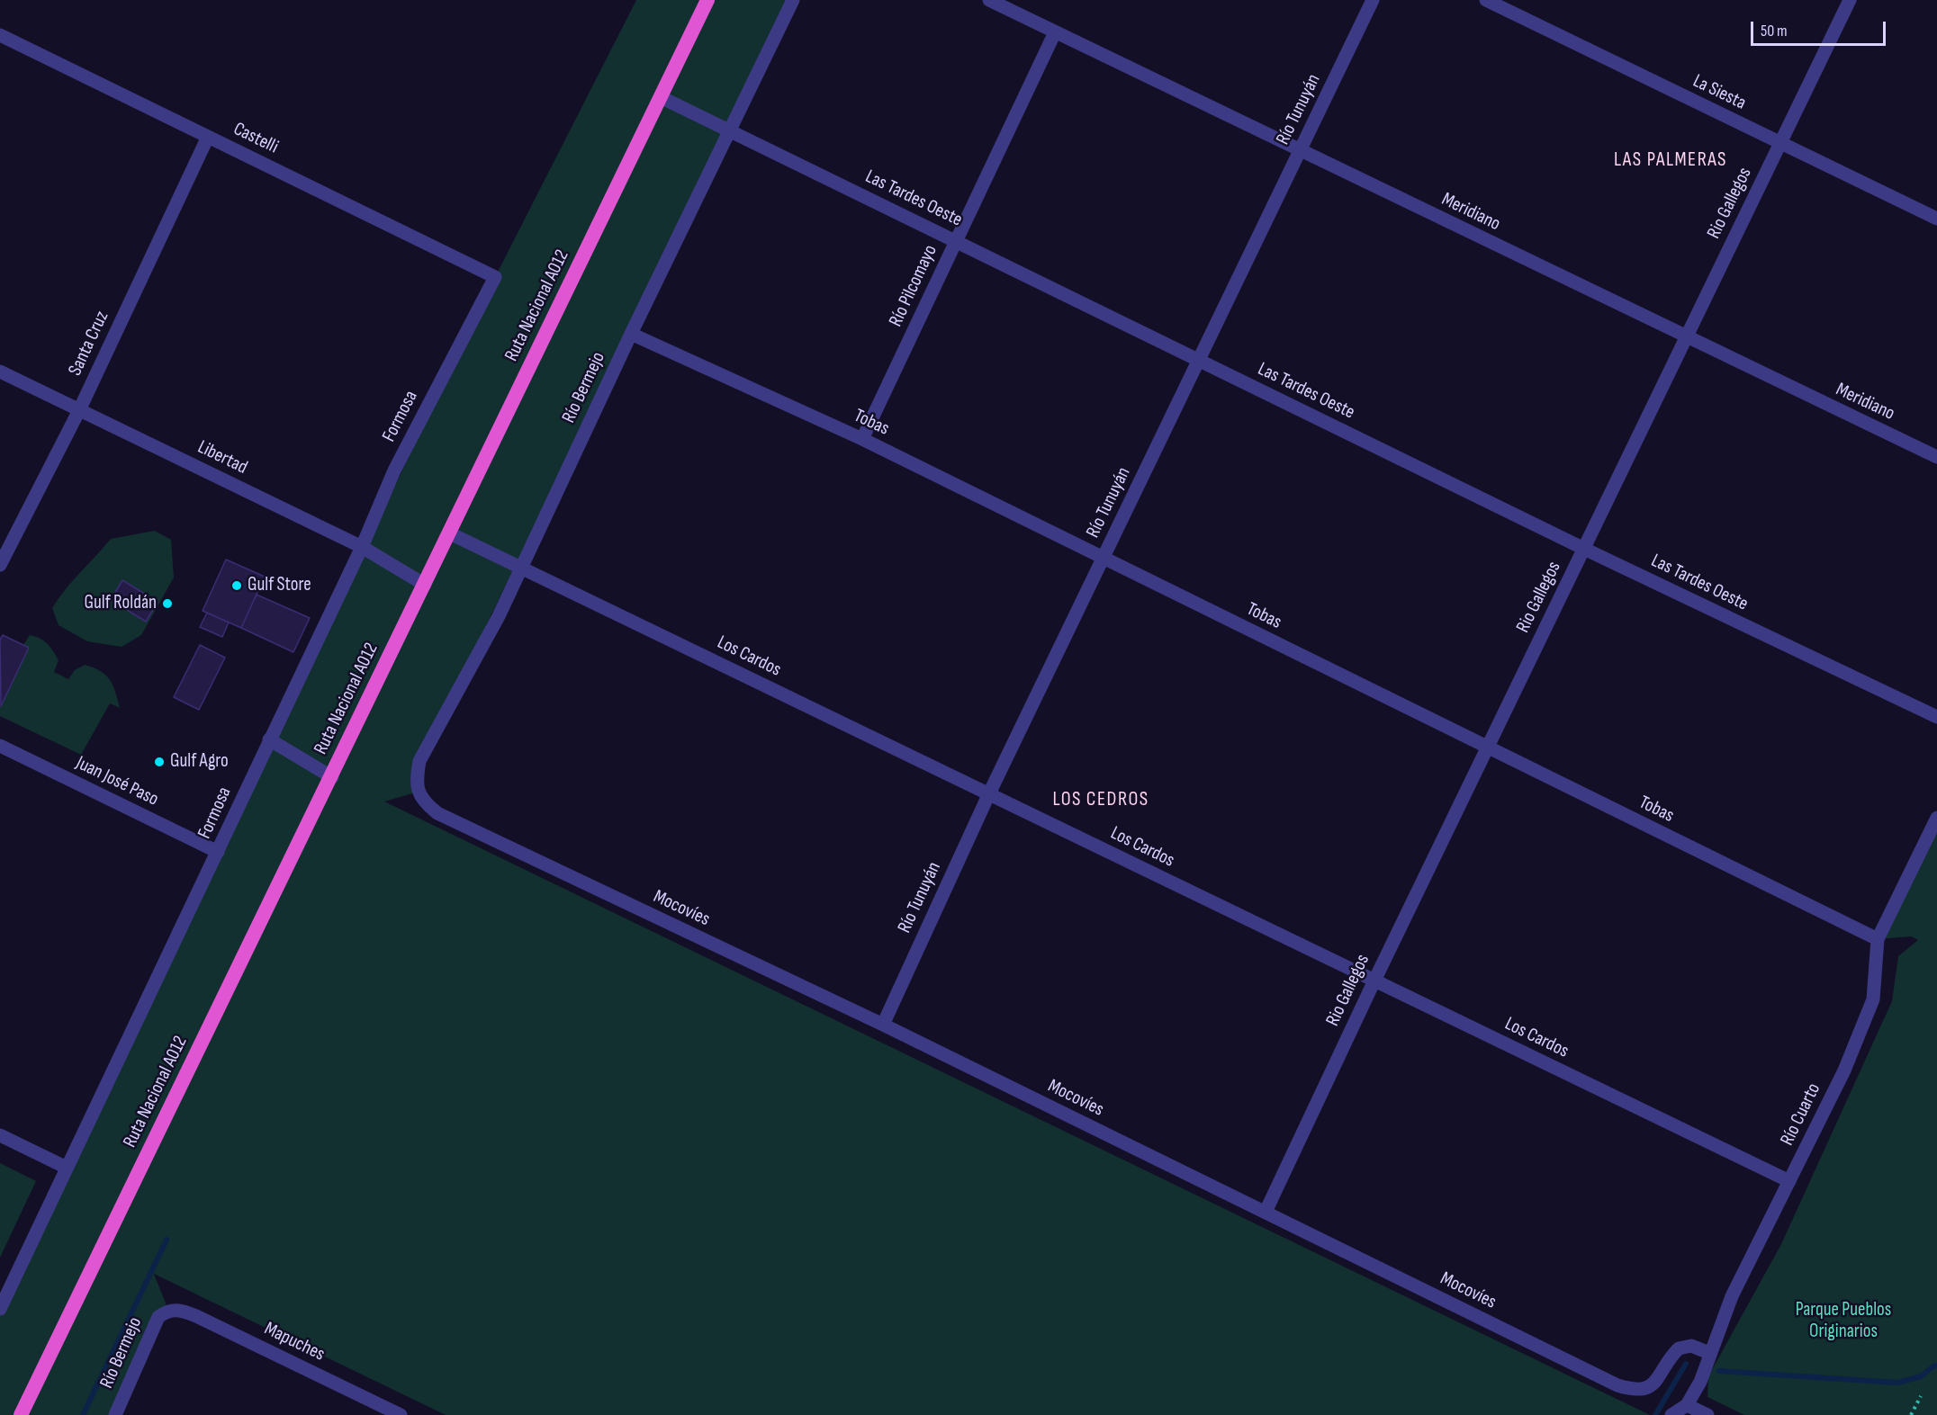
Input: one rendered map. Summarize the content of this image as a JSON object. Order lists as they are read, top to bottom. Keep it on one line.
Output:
{"streets":{"highway":["Ruta Nacional A012"],"street":["La Siesta","Río Tunuyán","Castelli","Las Tardes Oeste","Rio Gallegos","Meridiano","Río Pilcomayo","Santa Cruz","Río Bermejo","Formosa","Tobas","Libertad","Los Cardos","Juan José Paso","Mocovíes","Río Cuarto","Mapuches"]},"crossings":[["La Siesta","Rio Gallegos"],["Río Tunuyán","Las Tardes Oeste"],["Río Tunuyán","Meridiano"],["Río Tunuyán","Tobas"],["Río Tunuyán","Los Cardos"],["Río Tunuyán","Mocovíes"],["Castelli","Santa Cruz"],["Castelli","Formosa"],["Las Tardes Oeste","Rio Gallegos"],["Las Tardes Oeste","Río Pilcomayo"],["Las Tardes Oeste","Ruta Nacional A012"],["Las Tardes Oeste","Río Bermejo"],["Rio Gallegos","Meridiano"],["Rio Gallegos","Tobas"],["Rio Gallegos","Los Cardos"],["Rio Gallegos","Mocovíes"],["Meridiano","Río Pilcomayo"],["Río Pilcomayo","Tobas"],["Ruta Nacional A012","Libertad"],["Ruta Nacional A012","Los Cardos"],["Santa Cruz","Libertad"],["Río Bermejo","Tobas"],["Río Bermejo","Los Cardos"],["Río Bermejo","Mocovíes"],["Río Bermejo","Mapuches"],["Formosa","Libertad"],["Formosa","Juan José Paso"],["Tobas","Río Cuarto"],["Los Cardos","Río Cuarto"],["Mocovíes","Río Cuarto"]],"districts":["LAS PALMERAS","LOS CEDROS"],"parks":["Parque Pueblos Originarios"],"places":["Gulf Store","Gulf Roldán","Gulf Agro"],"scale_bar":"50 m"}
